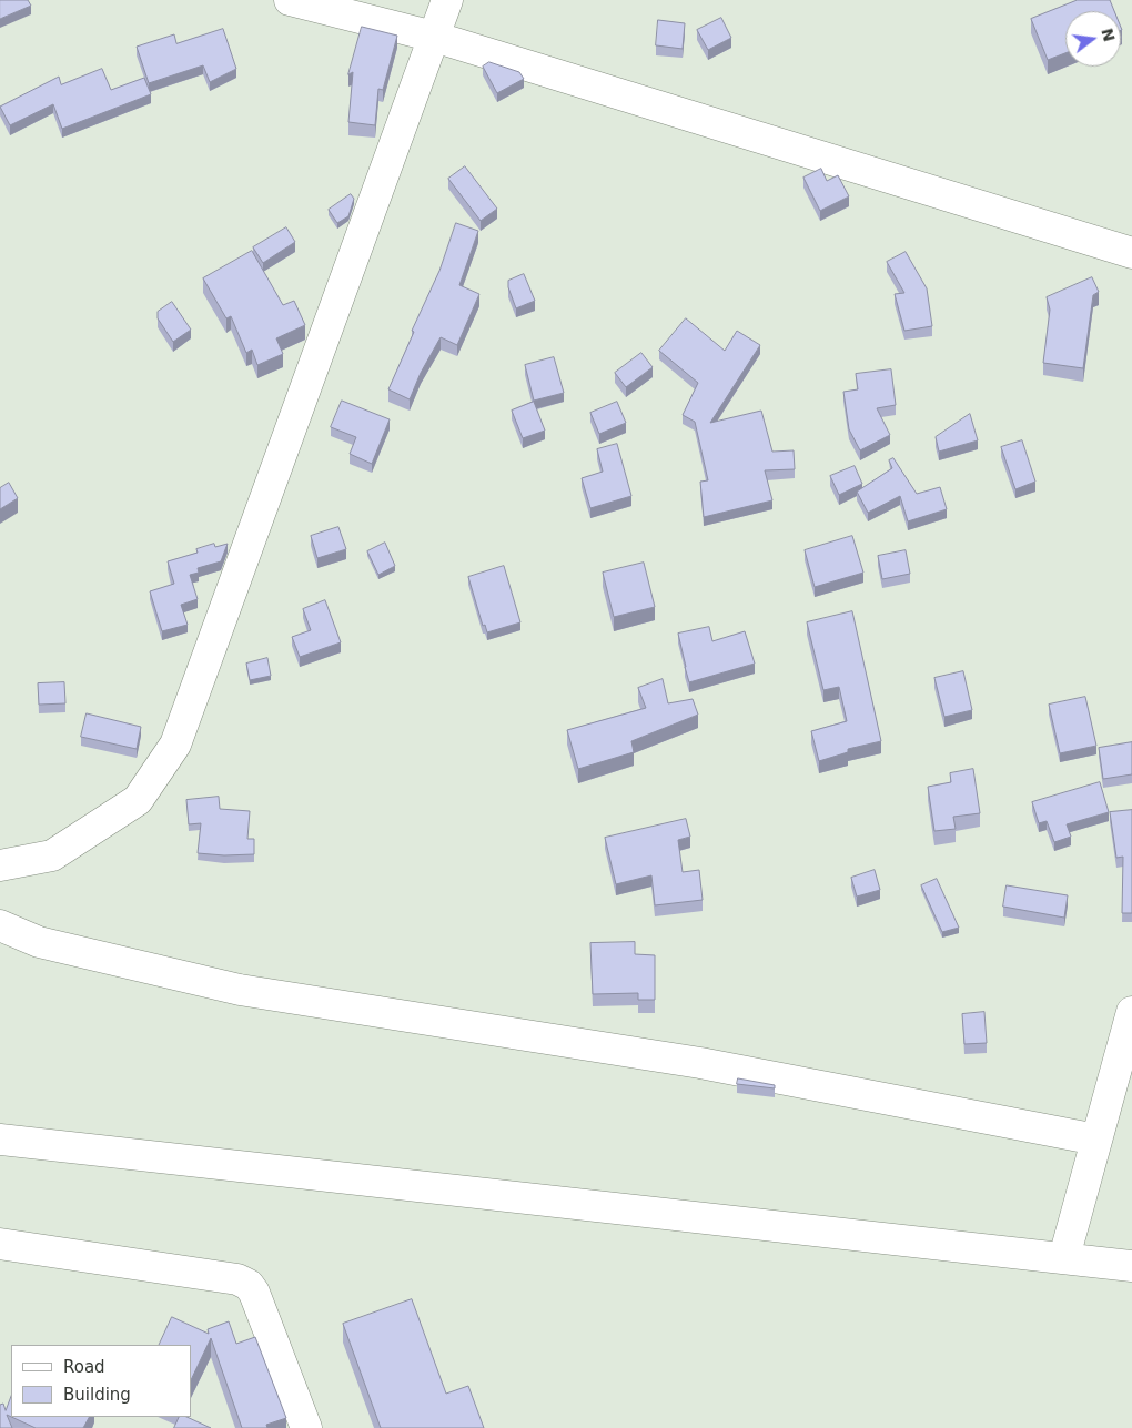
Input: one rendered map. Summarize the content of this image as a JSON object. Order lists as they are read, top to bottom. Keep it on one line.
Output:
{"legend":["Road","Building"],"north":"right"}
